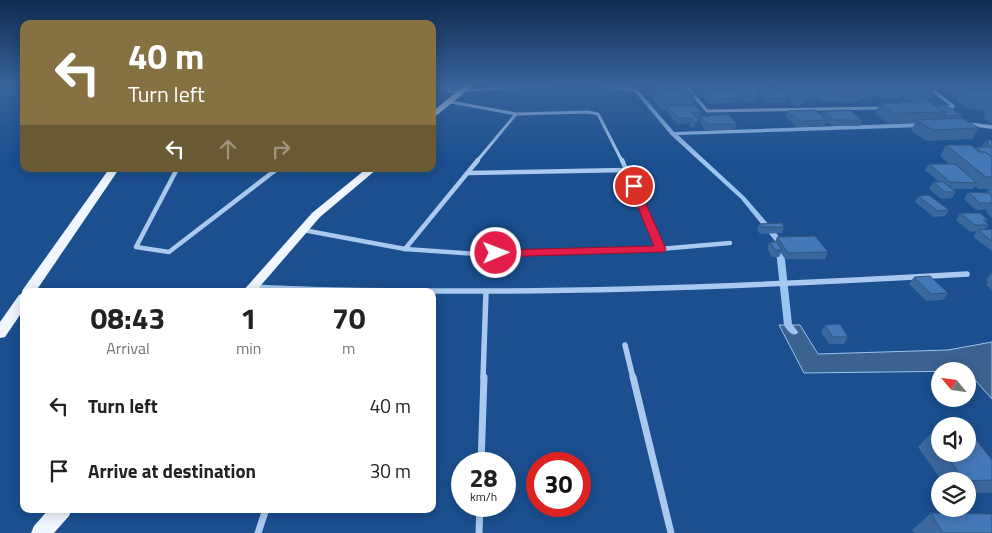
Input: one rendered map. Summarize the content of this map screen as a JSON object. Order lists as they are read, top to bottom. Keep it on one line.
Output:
{"north":"top left","page":{"turn":["40 m","Turn left"],"eta":["08:43","Arrival","1","min","70","m"],"list":[{"name":"Turn left","value":"40 m"},{"name":"Arrive at destination","value":"30 m"}],"speed":"28 km/h","limit":"30"}}
